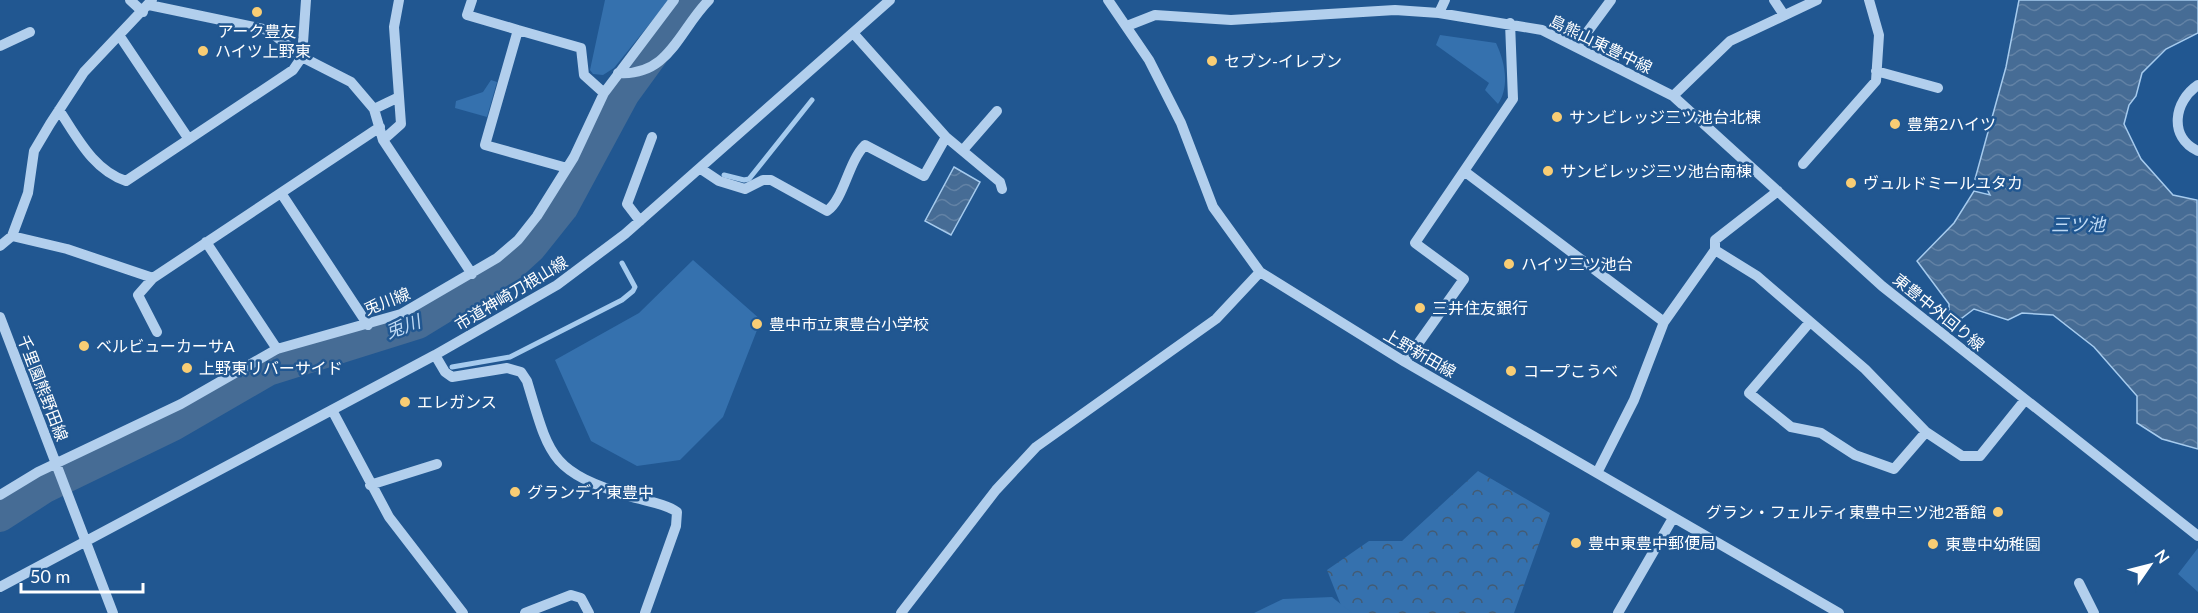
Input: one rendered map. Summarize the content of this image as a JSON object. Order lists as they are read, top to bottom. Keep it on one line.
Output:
{"streets":{"street":["島熊山東豊中線","市道神崎刀根山線","兎川線","東豊中外回り線","上野新田線","千里園熊野田線"]},"crossings":[["島熊山東豊中線","東豊中外回り線"],["島熊山東豊中線","上野新田線"],["市道神崎刀根山線","千里園熊野田線"],["兎川線","千里園熊野田線"]],"water":["三ツ池","兎川"],"places":["アーク豊友","ハイツ上野東","セブン-イレブン","サンビレッジ三ツ池台北棟","豊第2ハイツ","サンビレッジ三ツ池台南棟","ヴュルドミールユタカ","ハイツ三ツ池台","三井住友銀行","豊中市立東豊台小学校","ベルビューカーサA","上野東リバーサイド","コープこうべ","エレガンス","グランディ東豊中","グラン・フェルティ東豊中三ツ池2番館","豊中東豊中郵便局","東豊中幼稚園"],"scale_bar":"50 m","north":"top right"}
